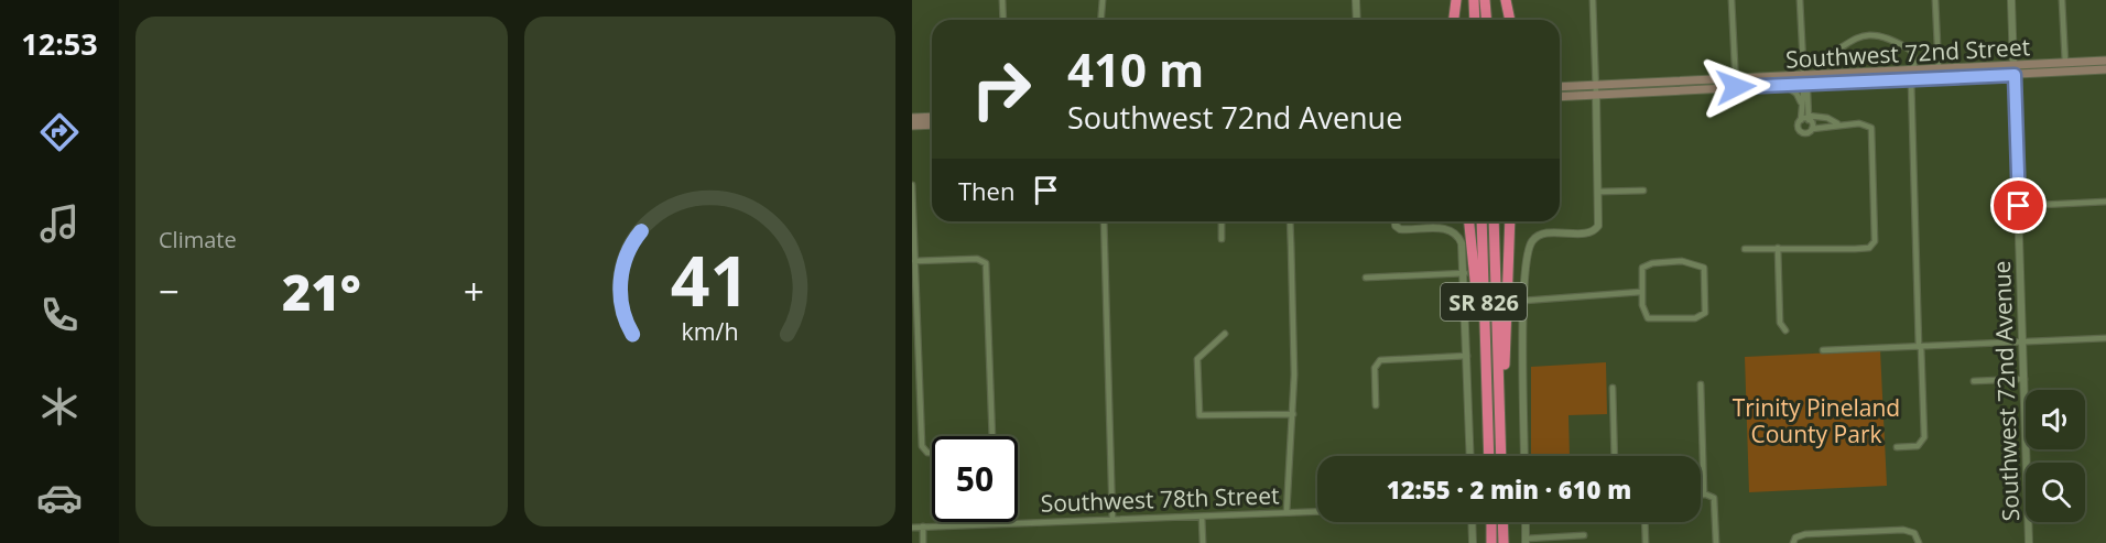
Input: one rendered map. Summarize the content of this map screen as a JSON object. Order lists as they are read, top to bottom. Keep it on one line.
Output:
{"streets":{"highway":["SR 826"],"main road":["Southwest 72nd Street"],"street":["Southwest 72nd Avenue","Southwest 78th Street"]},"crossings":[["Southwest 72nd Street","Southwest 72nd Avenue"]],"parks":["Trinity Pineland County Park"],"page":{"tabs":"12:53","tile":"Climate","turn":["410 m","Southwest 72nd Avenue"],"then":"Then","heat":["−","21°","+"],"limit":"50","trip":"12:55 · 2 min · 610 m","gauge":["41","km/h"]}}
